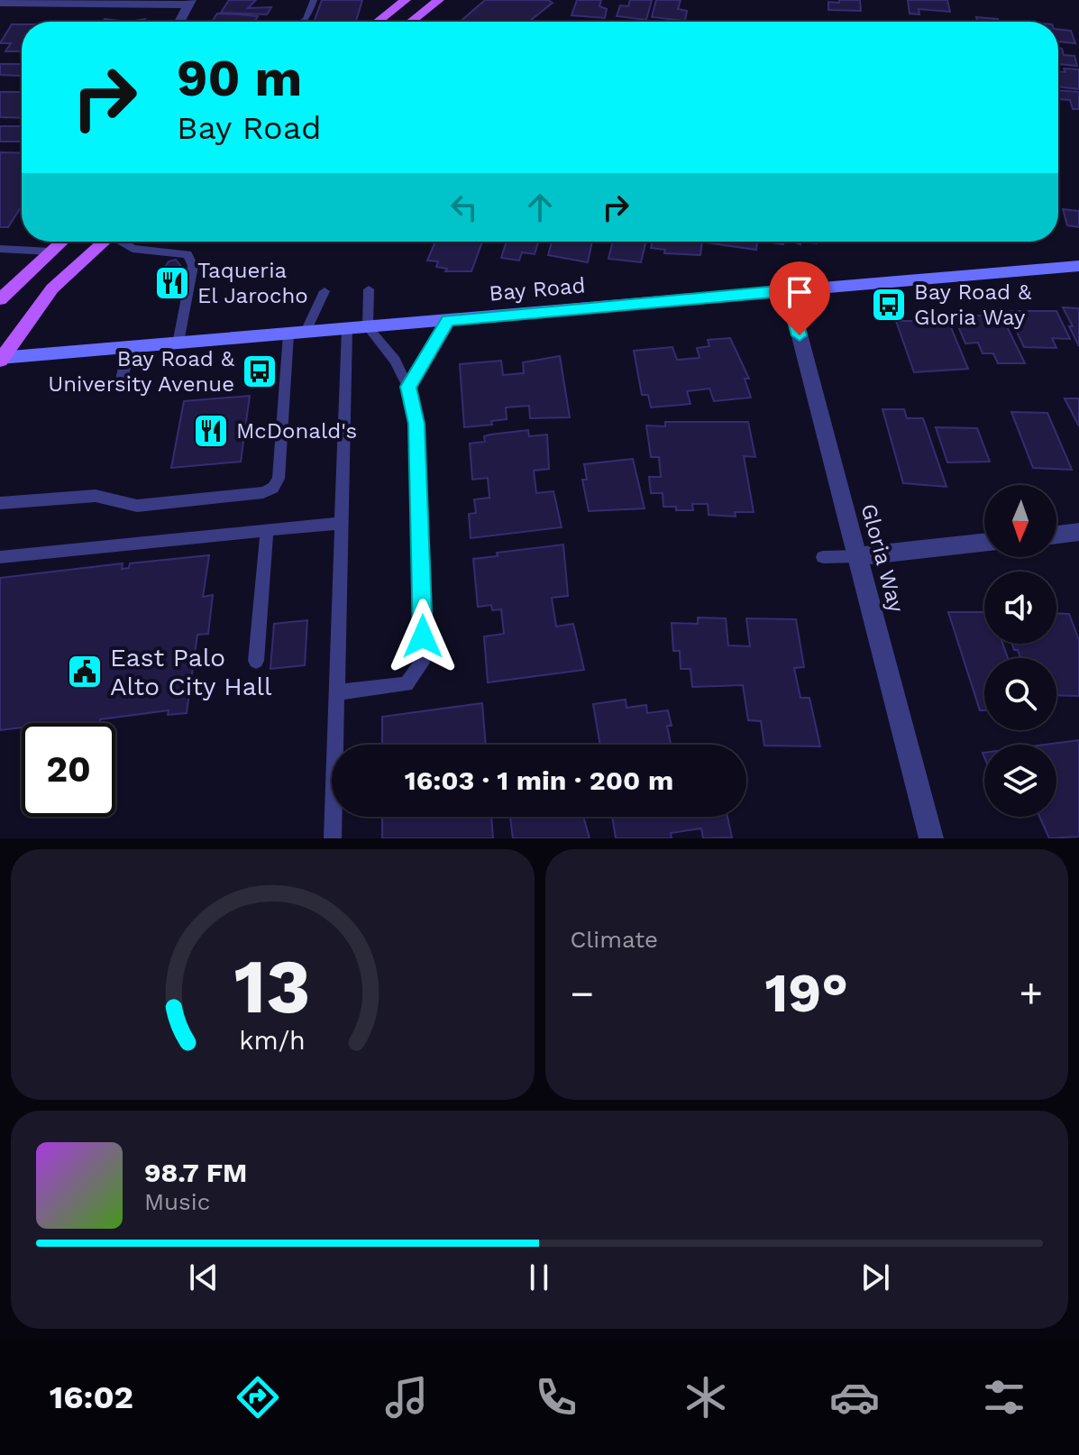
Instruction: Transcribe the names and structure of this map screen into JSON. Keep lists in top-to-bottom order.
{
  "streets": {
    "main road": ["Bay Road"],
    "street": ["Gloria Way"]
  },
  "crossings": [
    ["Bay Road", "Gloria Way"]
  ],
  "places": {
    "restaurant": ["Taqueria El Jarocho", "McDonald's"],
    "bus stop": ["Bay Road & Gloria Way", "Bay Road & University Avenue"],
    "public building": ["East Palo Alto City Hall"]
  },
  "north": "bottom",
  "page": {
    "turn": ["90 m", "Bay Road"],
    "limit": "20",
    "trip": "16:03 · 1 min · 200 m",
    "tile": "Climate",
    "heat": ["−", "19°", "+"],
    "song": ["98.7 FM", "Music"],
    "tabs": "16:02",
    "gauge": ["13", "km/h"]
  }
}
